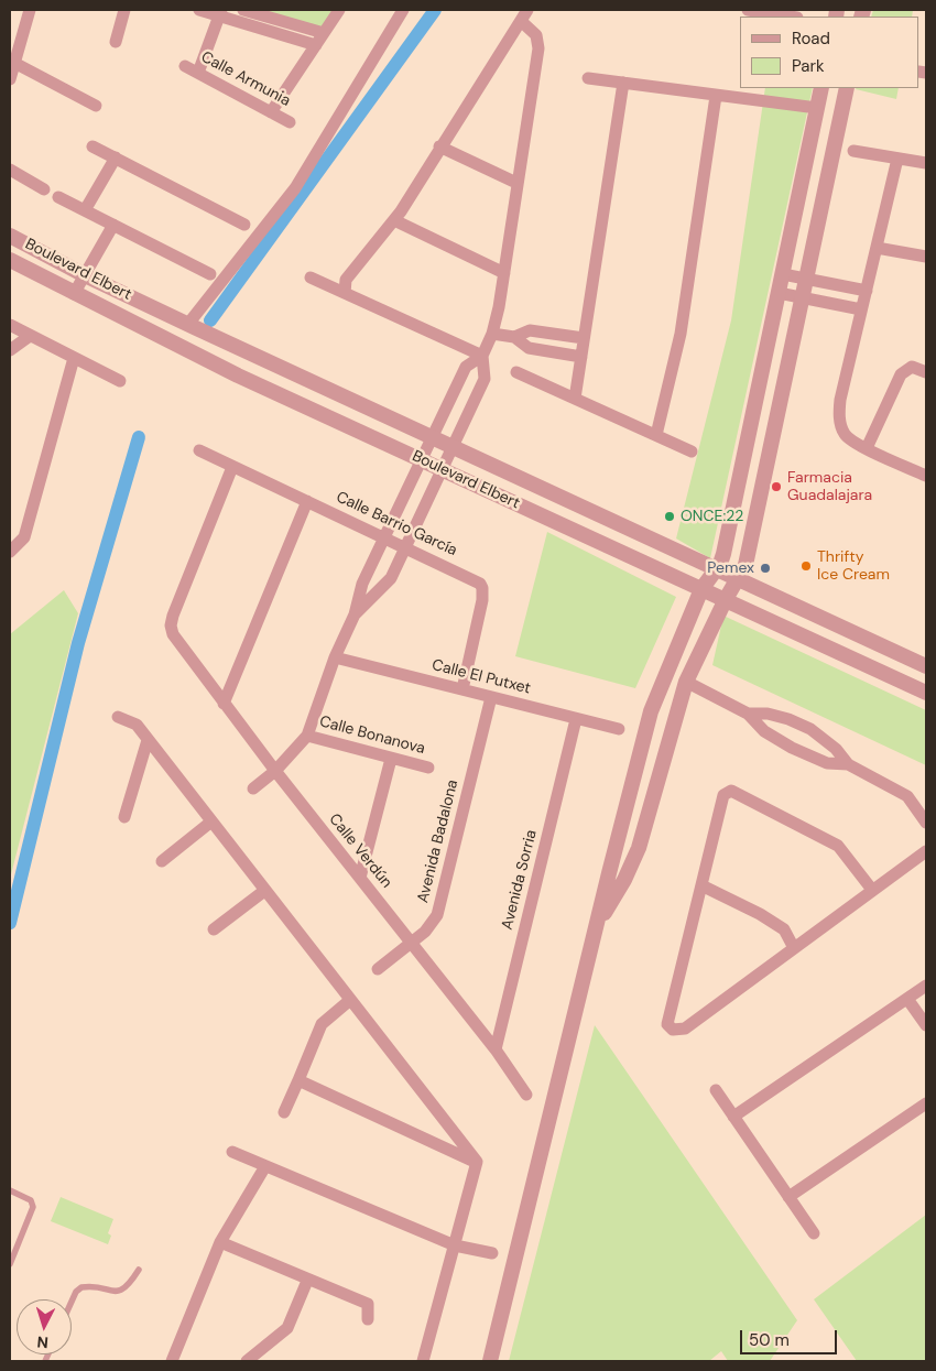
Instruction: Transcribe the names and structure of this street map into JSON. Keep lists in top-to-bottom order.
{
  "streets": {
    "street": [
      "Calle Armunia",
      "Boulevard Elbert",
      "Calle Barrio García",
      "Calle El Putxet",
      "Calle Bonanova",
      "Avenida Badalona",
      "Calle Verdún",
      "Avenida Sorria"
    ]
  },
  "crossings": [
    ["Calle Barrio García", "Calle El Putxet"],
    ["Calle Barrio García", "Calle Verdún"],
    ["Calle El Putxet", "Avenida Badalona"],
    ["Calle El Putxet", "Avenida Sorria"],
    ["Avenida Badalona", "Calle Verdún"],
    ["Calle Verdún", "Avenida Sorria"]
  ],
  "places": [
    "Farmacia Guadalajara",
    "ONCE:22",
    "Thrifty Ice Cream",
    "Pemex"
  ],
  "legend": ["Road", "Park"],
  "scale_bar": "50 m",
  "north": "bottom"
}
